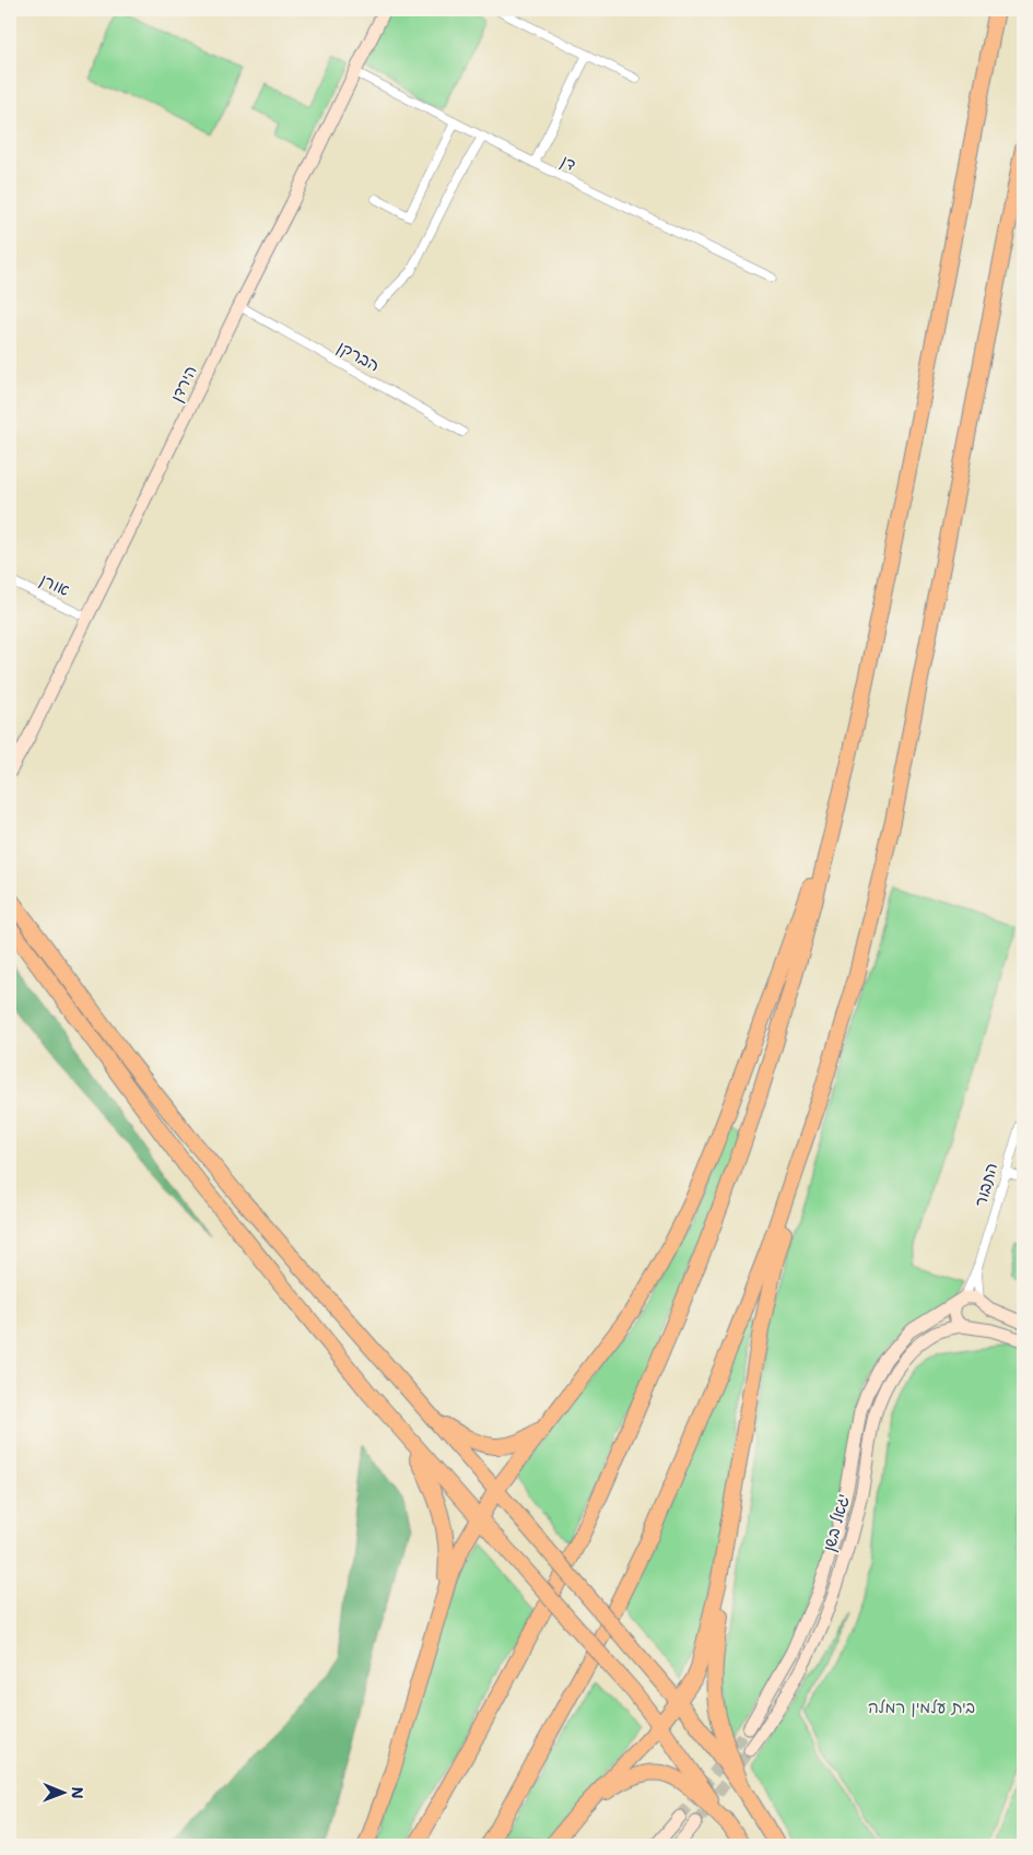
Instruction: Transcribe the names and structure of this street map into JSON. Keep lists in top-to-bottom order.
{
  "streets": {
    "main road": ["הירדן", "יגאל בשן"],
    "street": [
      "דן",
      "הברקן",
      "אורן",
      "התבור"
    ]
  },
  "crossings": [
    ["דן", "הירדן"],
    ["הברקן", "הירדן"],
    ["הירדן", "אורן"],
    ["התבור", "יגאל בשן"]
  ],
  "parks": ["בית עלמין רמלה"],
  "north": "right"
}
